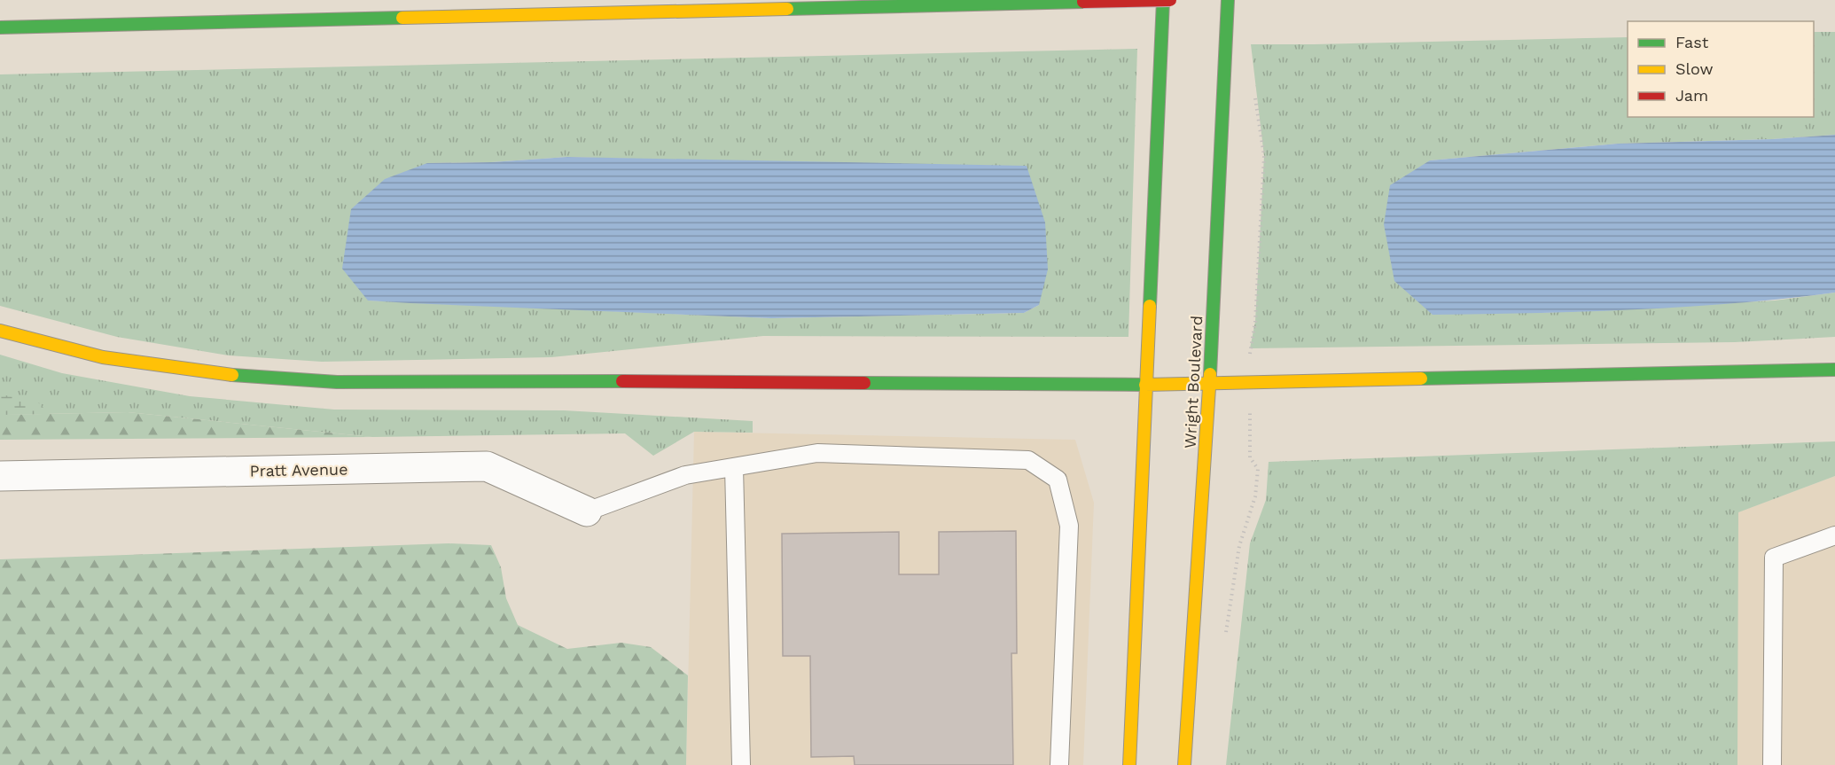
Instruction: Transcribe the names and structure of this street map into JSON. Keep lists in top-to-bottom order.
{
  "streets": {
    "main road": ["Wright Boulevard"],
    "street": ["Pratt Avenue"]
  },
  "legend": ["Fast", "Slow", "Jam"]
}
